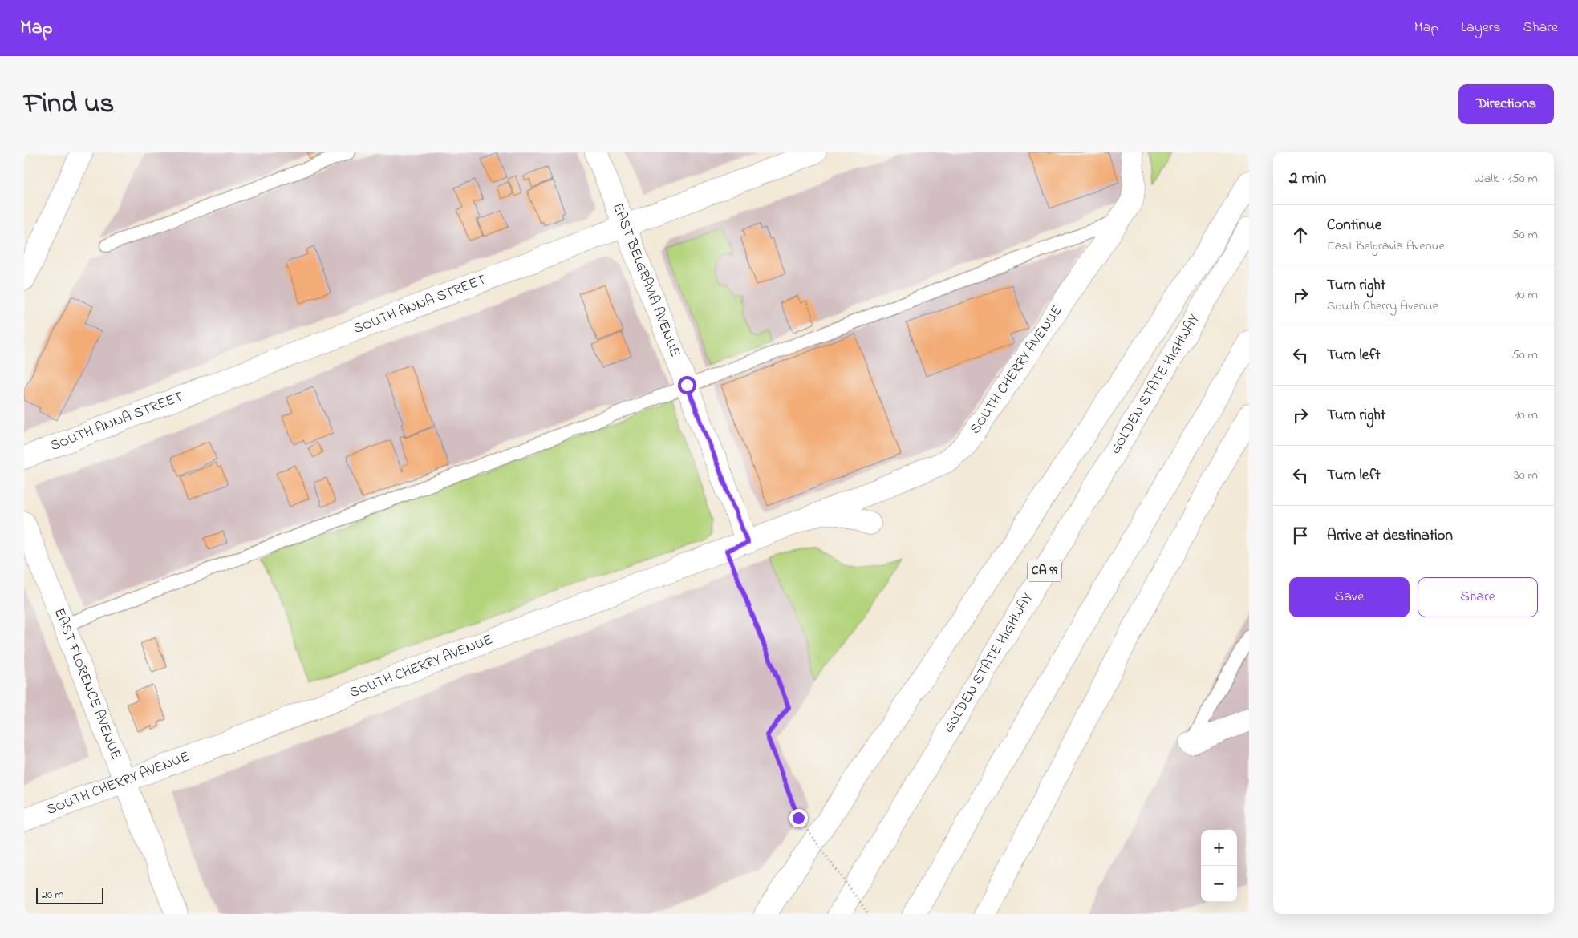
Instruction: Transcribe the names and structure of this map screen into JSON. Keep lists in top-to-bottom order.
{
  "streets": {
    "main road": [
      "EAST BELGRAVIA AVENUE",
      "SOUTH ANNA STREET",
      "SOUTH CHERRY AVENUE",
      "GOLDEN STATE HIGHWAY",
      "CA 99",
      "EAST FLORENCE AVENUE"
    ]
  },
  "crossings": [
    ["EAST BELGRAVIA AVENUE", "SOUTH ANNA STREET"],
    ["EAST BELGRAVIA AVENUE", "SOUTH CHERRY AVENUE"],
    ["SOUTH CHERRY AVENUE", "EAST FLORENCE AVENUE"]
  ],
  "scale_bar": "20 m",
  "page": {
    "header": "Map",
    "nav": ["Map", "Layers", "Share"],
    "title": "Find us",
    "buttons": [
      "Directions",
      ["Save", "Share"]
    ],
    "heading": ["2 min", "Walk · 150 m"],
    "list": [
      ["Continue", "East Belgravia Avenue", "50 m"],
      ["Turn right", "South Cherry Avenue", "10 m"],
      ["Turn left", "50 m"],
      ["Turn right", "10 m"],
      ["Turn left", "30 m"],
      "Arrive at destination"
    ],
    "map_buttons": ["+", "−"],
    "scale": "20 m"
  }
}
